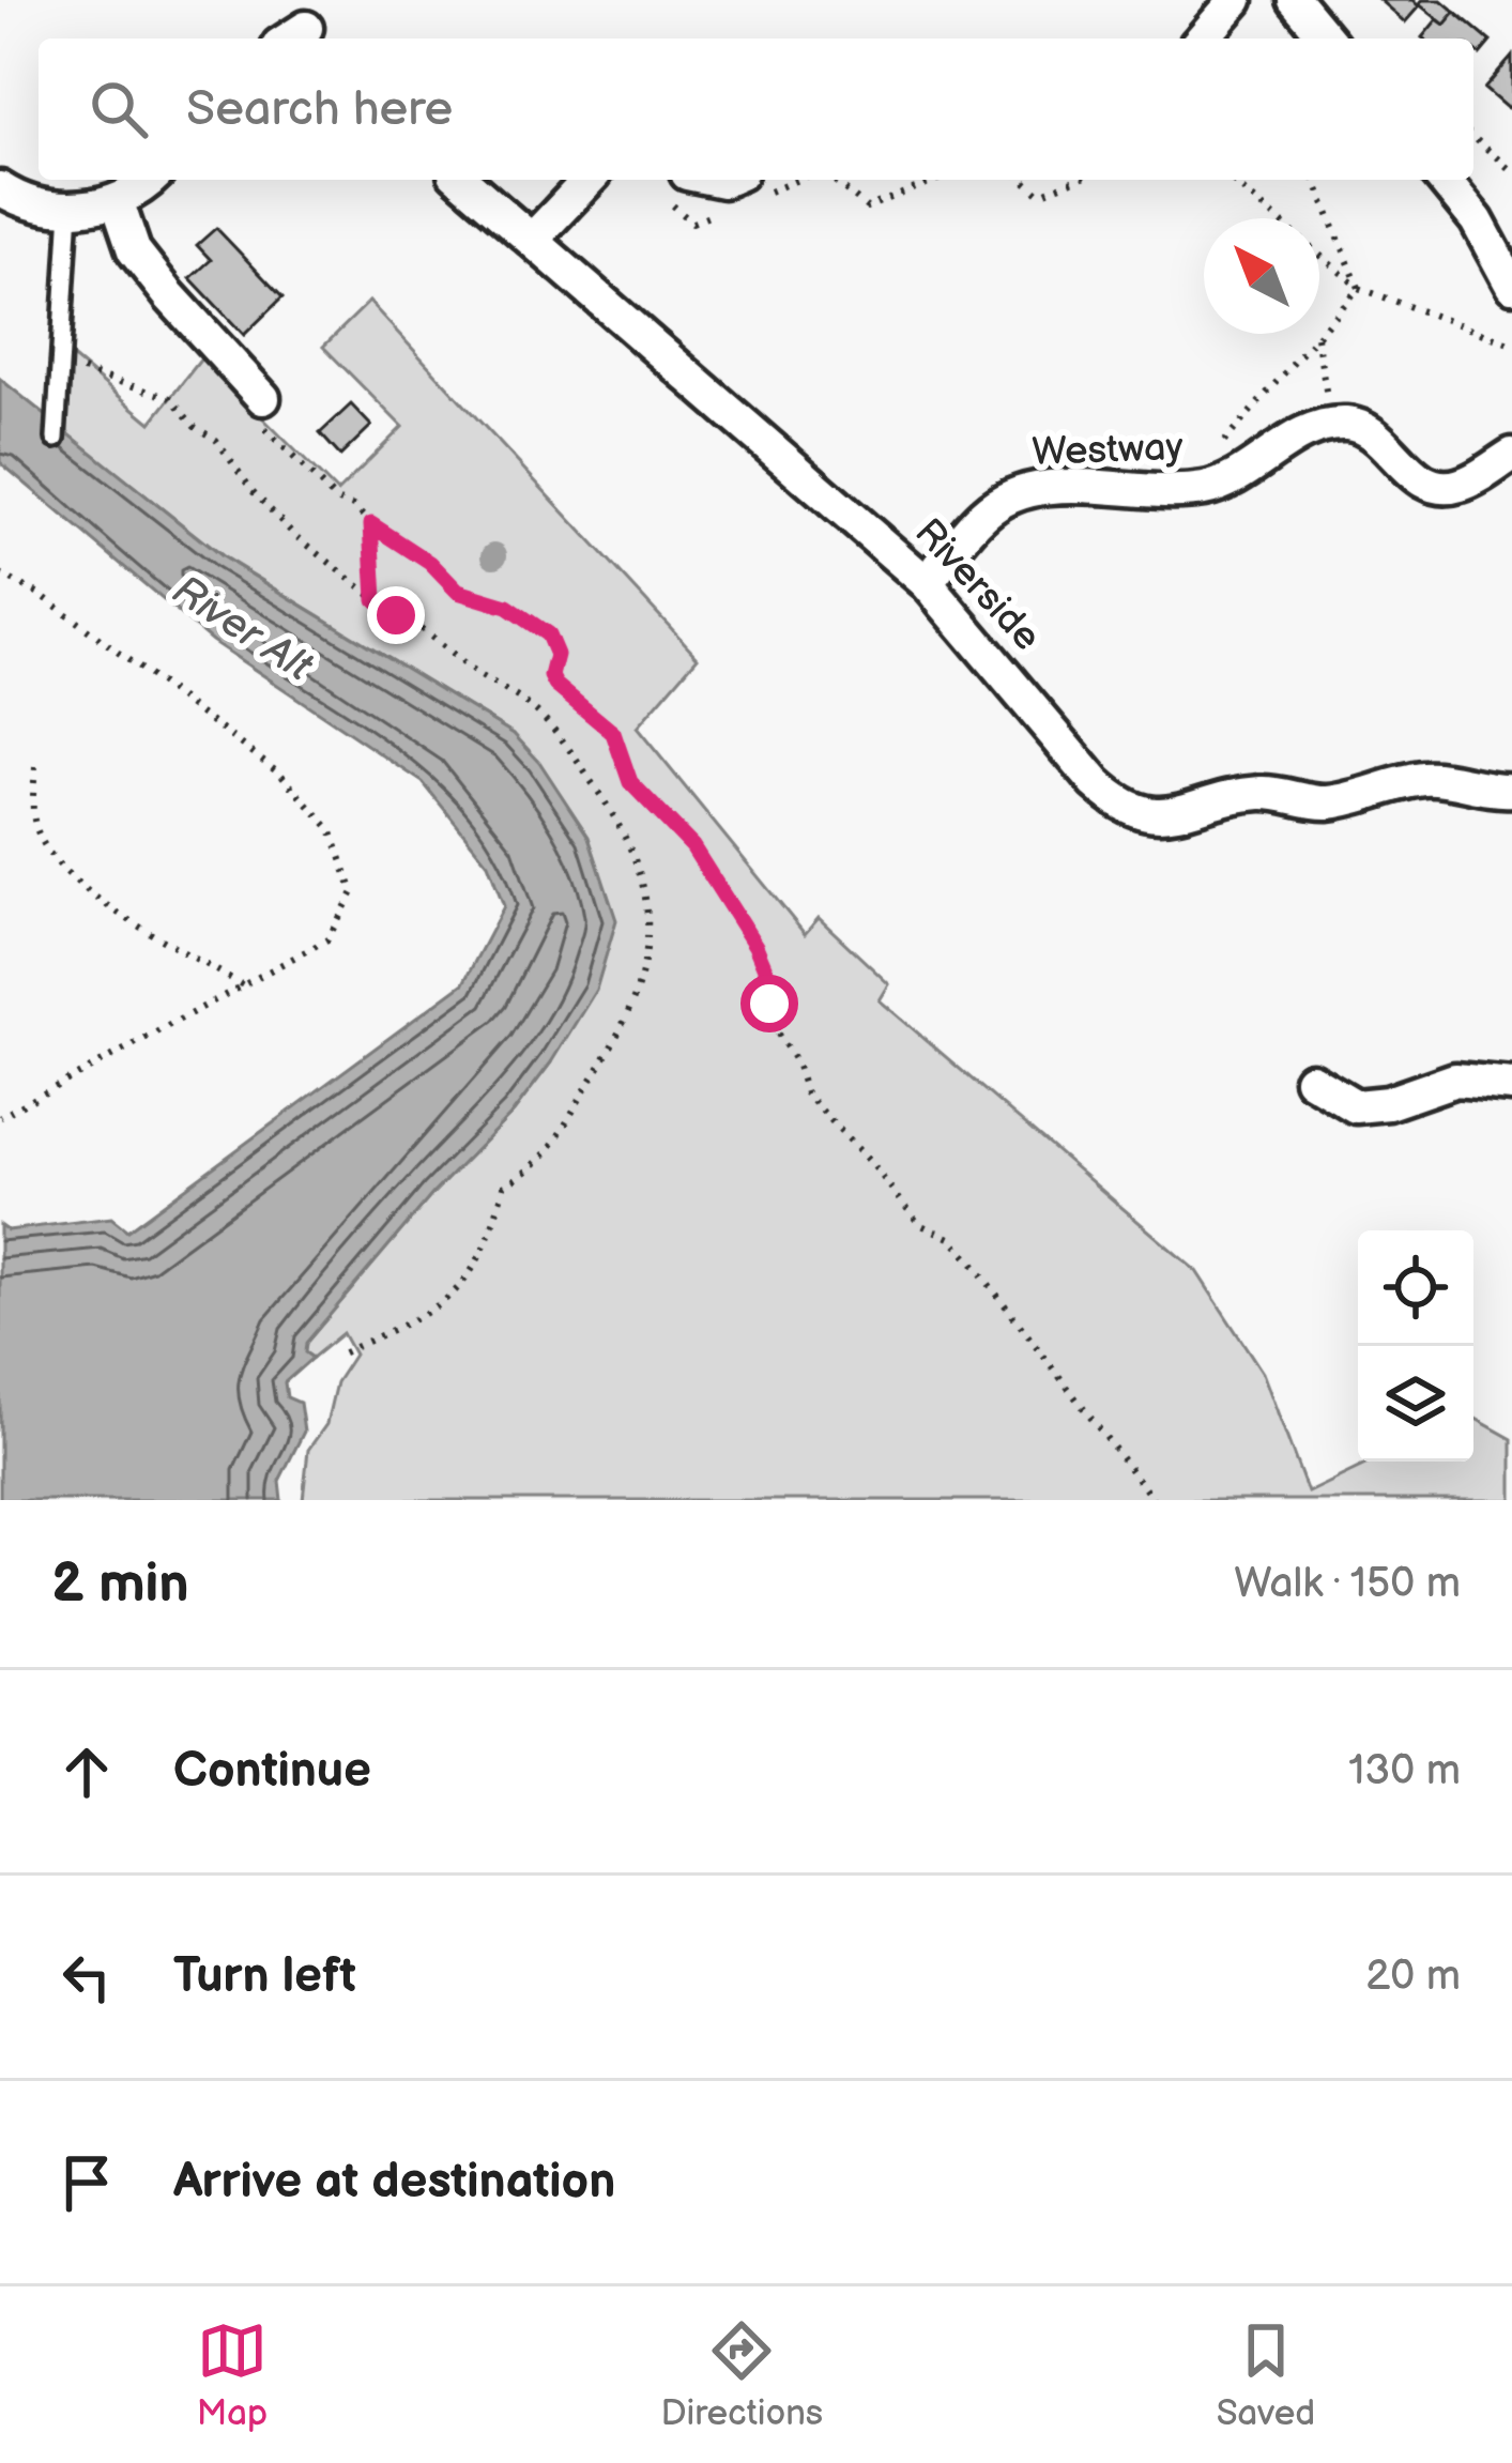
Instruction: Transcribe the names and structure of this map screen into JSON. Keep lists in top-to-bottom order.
{
  "streets": {
    "street": ["Westway", "Riverside"]
  },
  "crossings": [
    ["Westway", "Riverside"]
  ],
  "water": ["River Alt"],
  "north": "top left",
  "page": {
    "search": "Search here",
    "heading": ["2 min", "Walk · 150 m"],
    "list": [
      ["Continue", "130 m"],
      ["Turn left", "20 m"],
      "Arrive at destination"
    ],
    "nav": ["Map", "Directions", "Saved"]
  }
}
